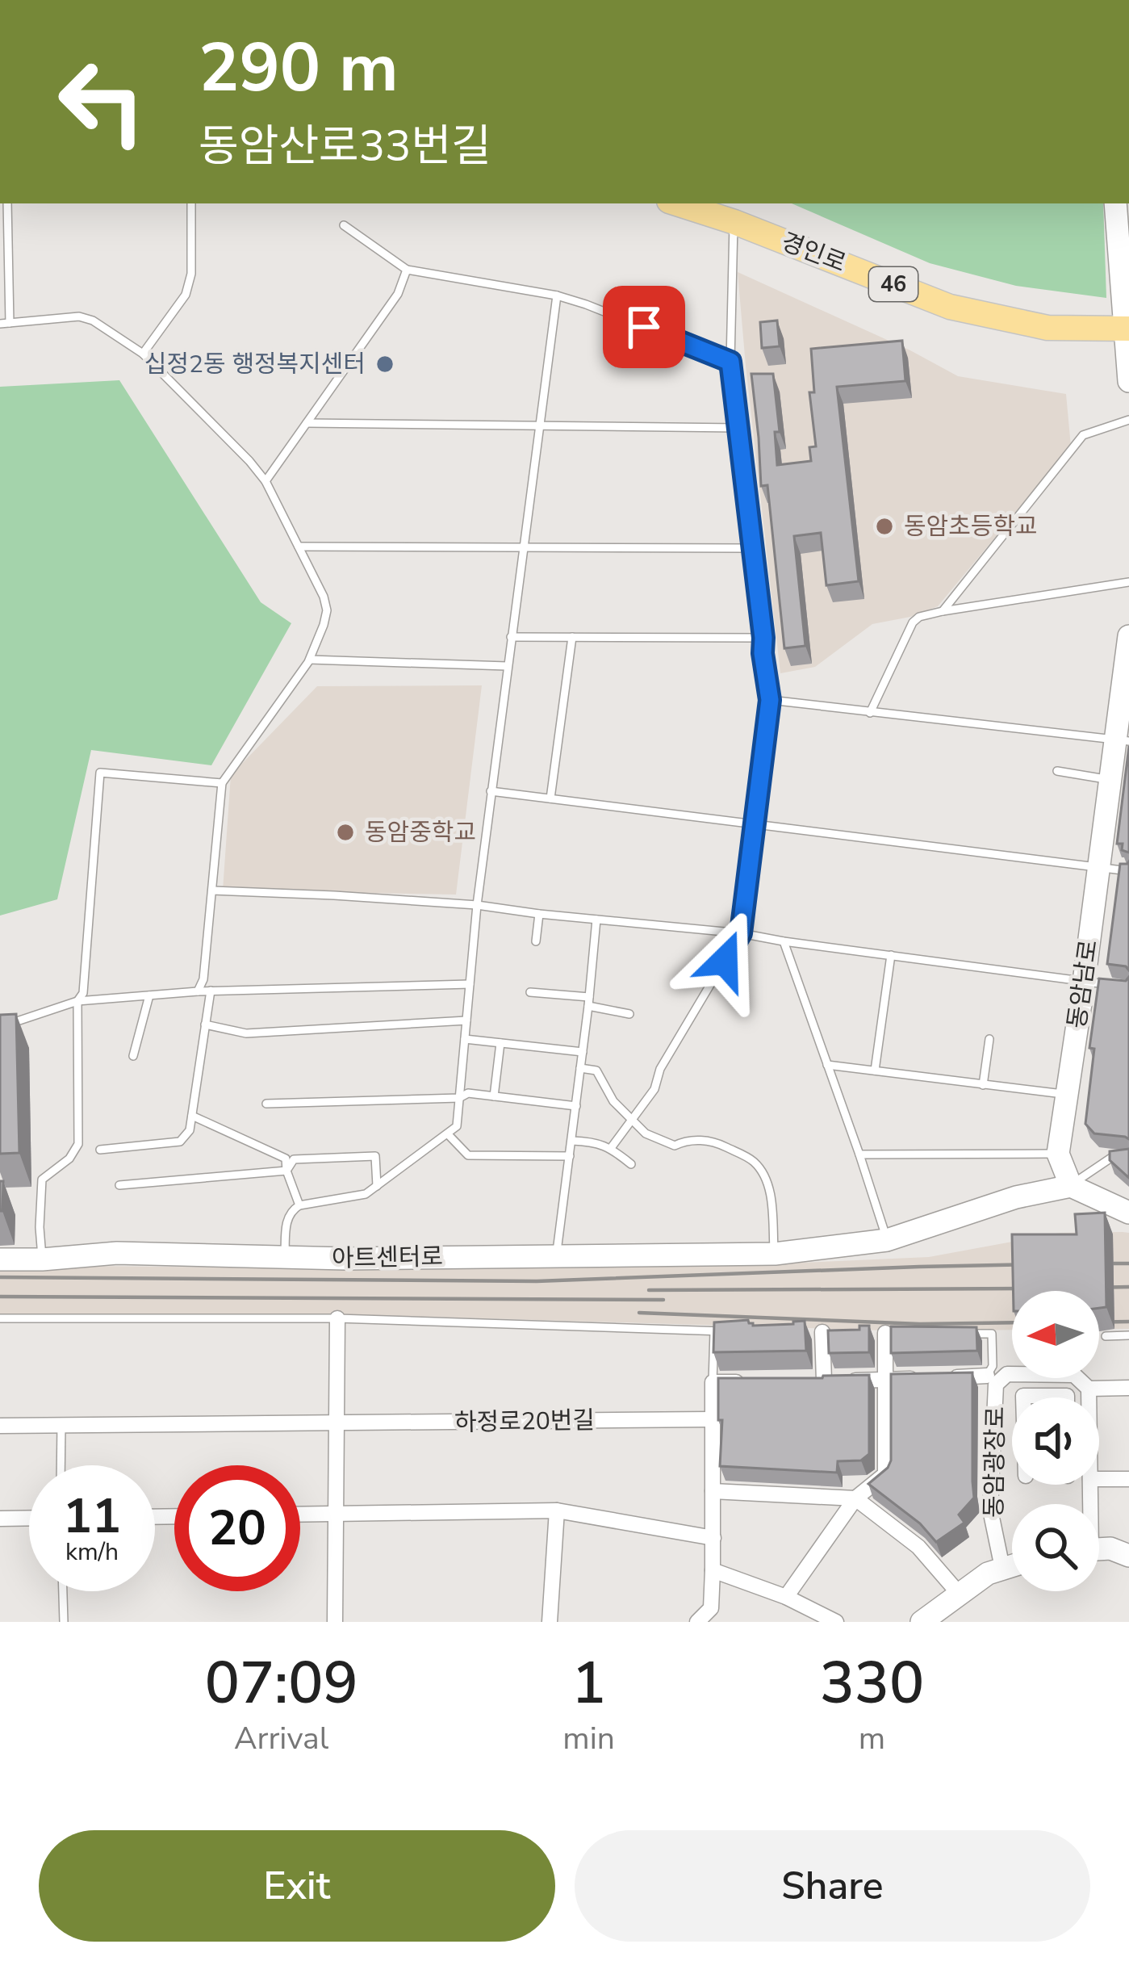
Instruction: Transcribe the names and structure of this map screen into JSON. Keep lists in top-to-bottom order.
{
  "streets": {
    "main road": ["경인로", "46"],
    "street": [
      "동암남로",
      "아트센터로",
      "하정로20번길",
      "동암광장로"
    ]
  },
  "places": ["십정2동 행정복지센터", "동암초등학교", "동암중학교"],
  "north": "left",
  "page": {
    "turn": ["290 m", "동암산로33번길"],
    "speed": "11 km/h",
    "limit": "20",
    "eta": [
      "07:09",
      "Arrival",
      "1",
      "min",
      "330",
      "m"
    ],
    "buttons": ["Exit", "Share"]
  }
}
